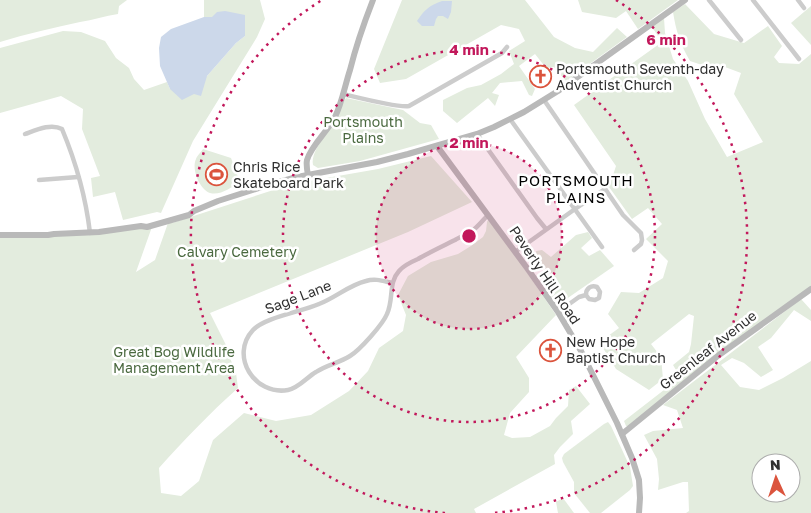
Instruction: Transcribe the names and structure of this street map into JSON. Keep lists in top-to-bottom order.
{
  "streets": {
    "street": ["Peverly Hill Road", "Sage Lane", "Greenleaf Avenue"]
  },
  "crossings": [
    ["Peverly Hill Road", "Greenleaf Avenue"]
  ],
  "districts": ["PORTSMOUTH PLAINS"],
  "parks": ["Portsmouth Plains", "Calvary Cemetery", "Great Bog Wildlife Management Area"],
  "places": {
    "church": ["Portsmouth Seventh-day Adventist Church", "New Hope Baptist Church"],
    "sports": ["Chris Rice Skateboard Park"]
  },
  "north": "top",
  "rings": ["6 min", "4 min", "2 min"]
}
